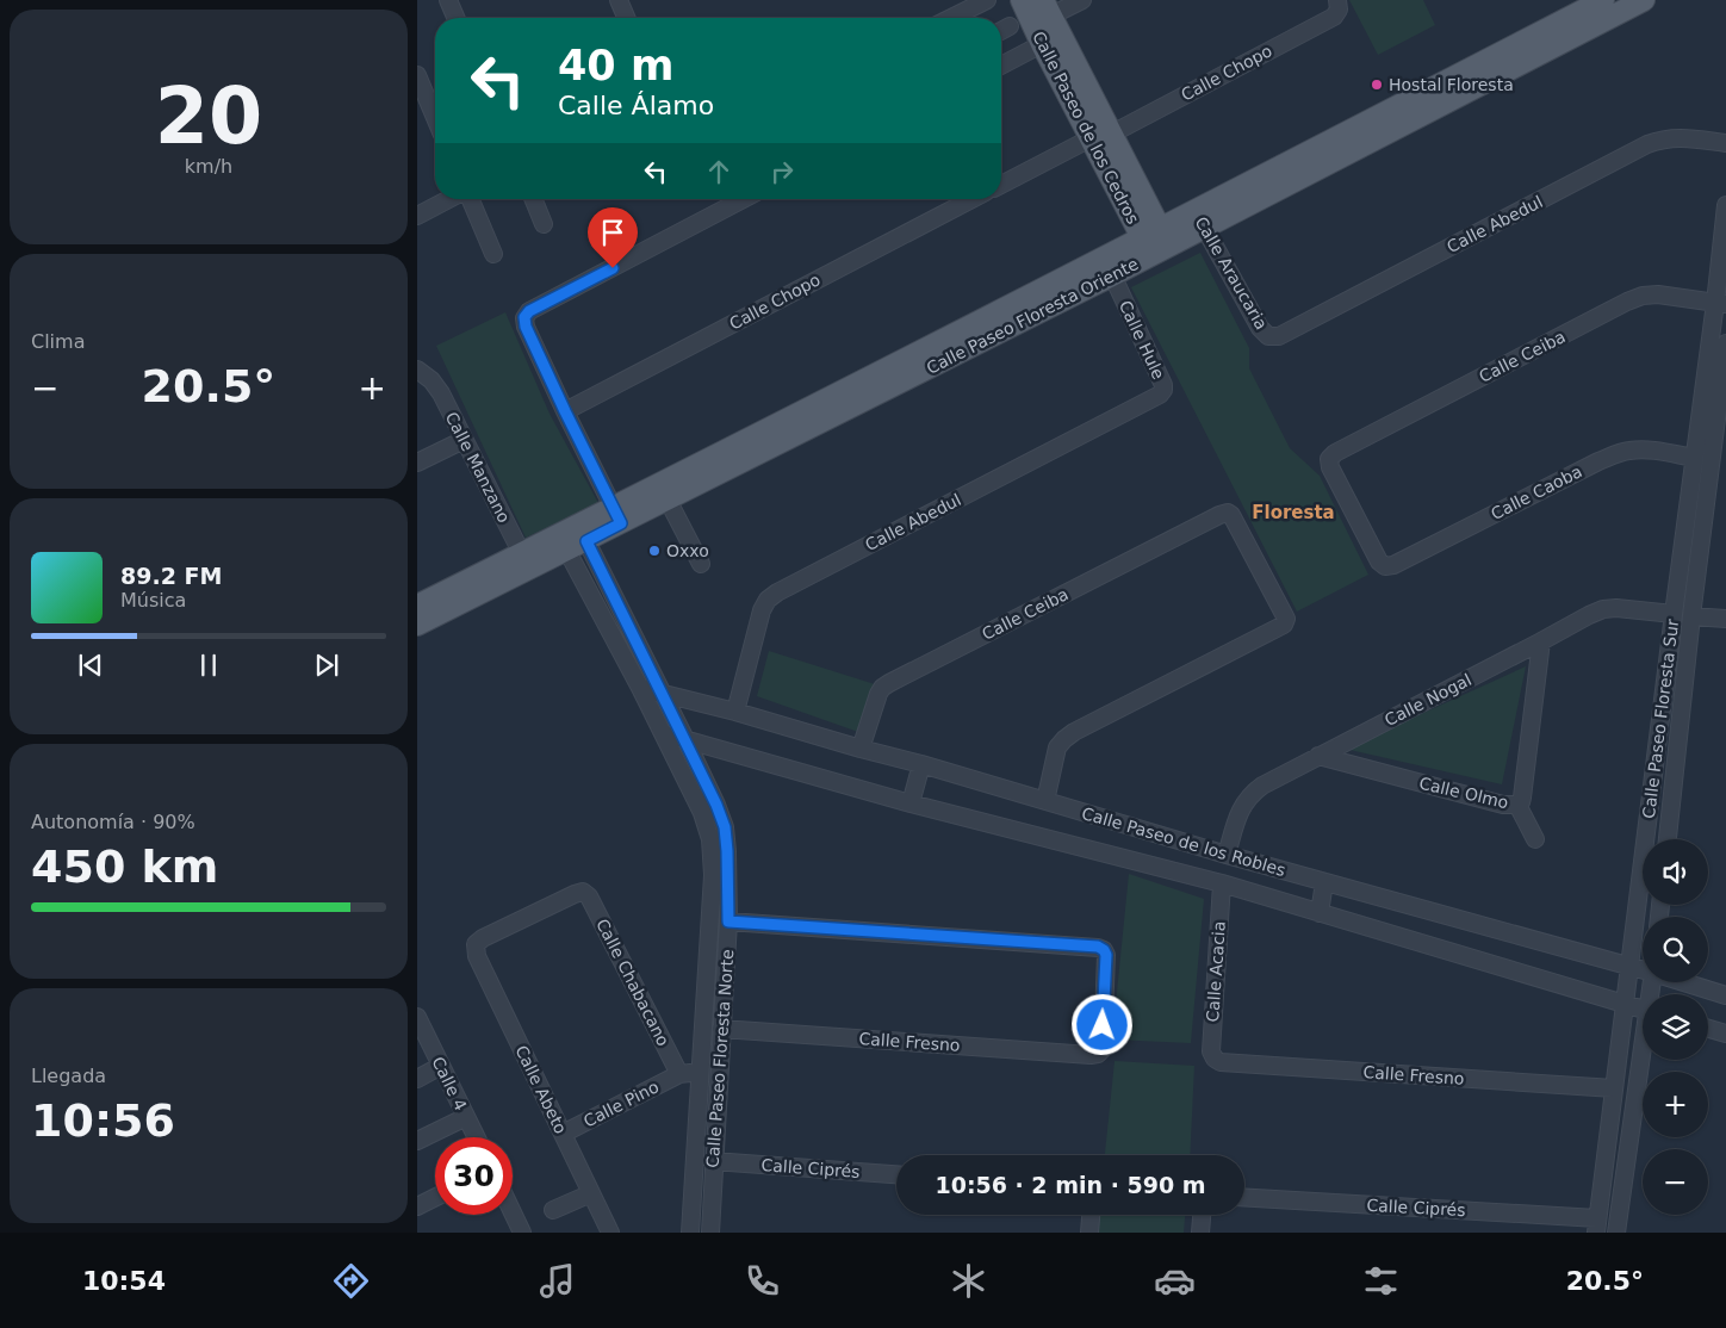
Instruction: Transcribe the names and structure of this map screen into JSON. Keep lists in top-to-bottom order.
{
  "streets": {
    "main road": ["Calle Paseo de los Cedros", "Calle Paseo Floresta Oriente"],
    "street": [
      "Calle Chopo",
      "Calle Abedul",
      "Calle Araucaria",
      "Calle Hule",
      "Calle Ceiba",
      "Calle Manzano",
      "Calle Caoba",
      "Calle Nogal",
      "Calle Paseo Floresta Sur",
      "Calle Olmo",
      "Calle Paseo de los Robles",
      "Calle Acacia",
      "Calle Chabacano",
      "Calle Fresno",
      "Calle Paseo Floresta Norte",
      "Calle 4",
      "Calle Abeto",
      "Calle Pino",
      "Calle Ciprés"
    ]
  },
  "crossings": [
    ["Calle Chopo", "Calle Paseo de los Cedros"],
    ["Calle Paseo de los Cedros", "Calle Paseo Floresta Oriente"],
    ["Calle Abedul", "Calle Araucaria"],
    ["Calle Abedul", "Calle Hule"],
    ["Calle Abedul", "Calle Paseo de los Robles"],
    ["Calle Araucaria", "Calle Paseo Floresta Oriente"],
    ["Calle Paseo Floresta Oriente", "Calle Hule"],
    ["Calle Paseo Floresta Oriente", "Calle Manzano"],
    ["Calle Paseo Floresta Oriente", "Calle Paseo Floresta Norte"],
    ["Calle Ceiba", "Calle Caoba"],
    ["Calle Ceiba", "Calle Paseo Floresta Sur"],
    ["Calle Ceiba", "Calle Paseo de los Robles"],
    ["Calle Caoba", "Calle Paseo Floresta Sur"],
    ["Calle Nogal", "Calle Paseo Floresta Sur"],
    ["Calle Nogal", "Calle Olmo"],
    ["Calle Nogal", "Calle Paseo de los Robles"],
    ["Calle Paseo Floresta Sur", "Calle Paseo de los Robles"],
    ["Calle Paseo Floresta Sur", "Calle Fresno"],
    ["Calle Paseo Floresta Sur", "Calle Ciprés"],
    ["Calle Paseo de los Robles", "Calle Acacia"],
    ["Calle Paseo de los Robles", "Calle Paseo Floresta Norte"],
    ["Calle Acacia", "Calle Fresno"],
    ["Calle Chabacano", "Calle Abeto"],
    ["Calle Chabacano", "Calle Pino"],
    ["Calle Fresno", "Calle Paseo Floresta Norte"],
    ["Calle Paseo Floresta Norte", "Calle Ciprés"],
    ["Calle Abeto", "Calle Pino"]
  ],
  "districts": ["Floresta"],
  "places": ["Hostal Floresta", "Oxxo"],
  "page": {
    "tile": [
      ["20", "km/h"],
      "Clima",
      ["Autonomía · 90%", "450 km"],
      ["Llegada", "10:56"]
    ],
    "turn": ["40 m", "Calle Álamo"],
    "heat": ["−", "20.5°", "+"],
    "song": ["89.2 FM", "Música"],
    "map_buttons": ["+", "−"],
    "limit": "30",
    "trip": "10:56 · 2 min · 590 m",
    "tabs": ["10:54", "20.5°"]
  }
}
